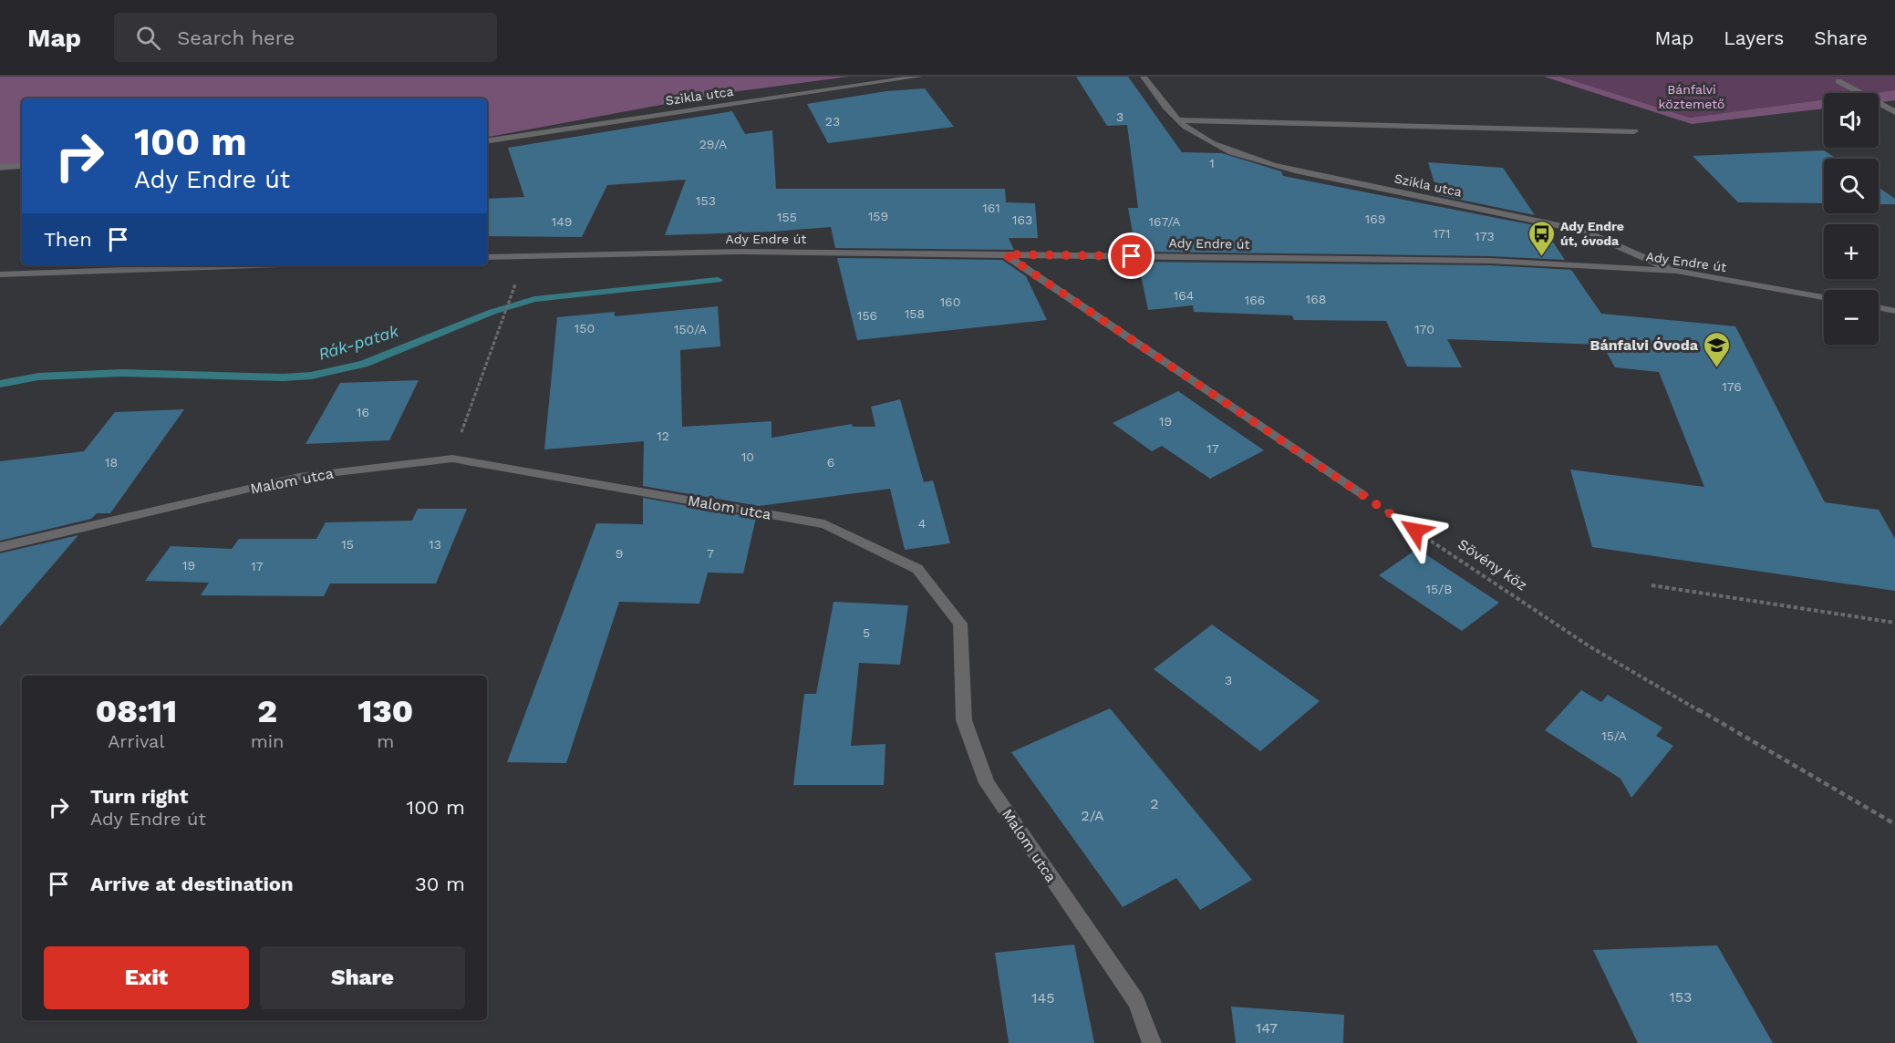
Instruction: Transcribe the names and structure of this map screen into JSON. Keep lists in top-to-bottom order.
{
  "streets": {
    "street": ["Szikla utca", "Ady Endre út", "Malom utca"],
    "path": ["Sövény köz"]
  },
  "crossings": [
    ["Szikla utca", "Ady Endre út"]
  ],
  "water": ["Rák-patak"],
  "parks": ["Bánfalvi köztemető"],
  "places": {
    "bus stop": ["Ady Endre út, óvoda"],
    "school or university": ["Bánfalvi Óvoda"]
  },
  "house_numbers": [
    "3",
    "23",
    "29/A",
    "1",
    "153",
    "161",
    "159",
    "155",
    "169",
    "163",
    "149",
    "167/A",
    "171",
    "173",
    "164",
    "168",
    "166",
    "160",
    "158",
    "156",
    "150",
    "150/A",
    "170",
    "176",
    "16",
    "19",
    "12",
    "17",
    "10",
    "18",
    "6",
    "4",
    "15",
    "13",
    "9",
    "7",
    "19",
    "17",
    "15/B",
    "5",
    "3",
    "15/A",
    "2",
    "2/A",
    "153",
    "145",
    "147"
  ],
  "page": {
    "header": "Map",
    "search": "Search here",
    "nav": ["Map", "Layers", "Share"],
    "map_buttons": ["+", "−"],
    "turn": ["100 m", "Ady Endre út"],
    "then": "Then",
    "eta": [
      "08:11",
      "Arrival",
      "2",
      "min",
      "130",
      "m"
    ],
    "list": [
      {
        "name": "Turn right",
        "note": "Ady Endre út",
        "value": "100 m"
      },
      {
        "name": "Arrive at destination",
        "value": "30 m"
      }
    ],
    "buttons": ["Exit", "Share"]
  }
}
